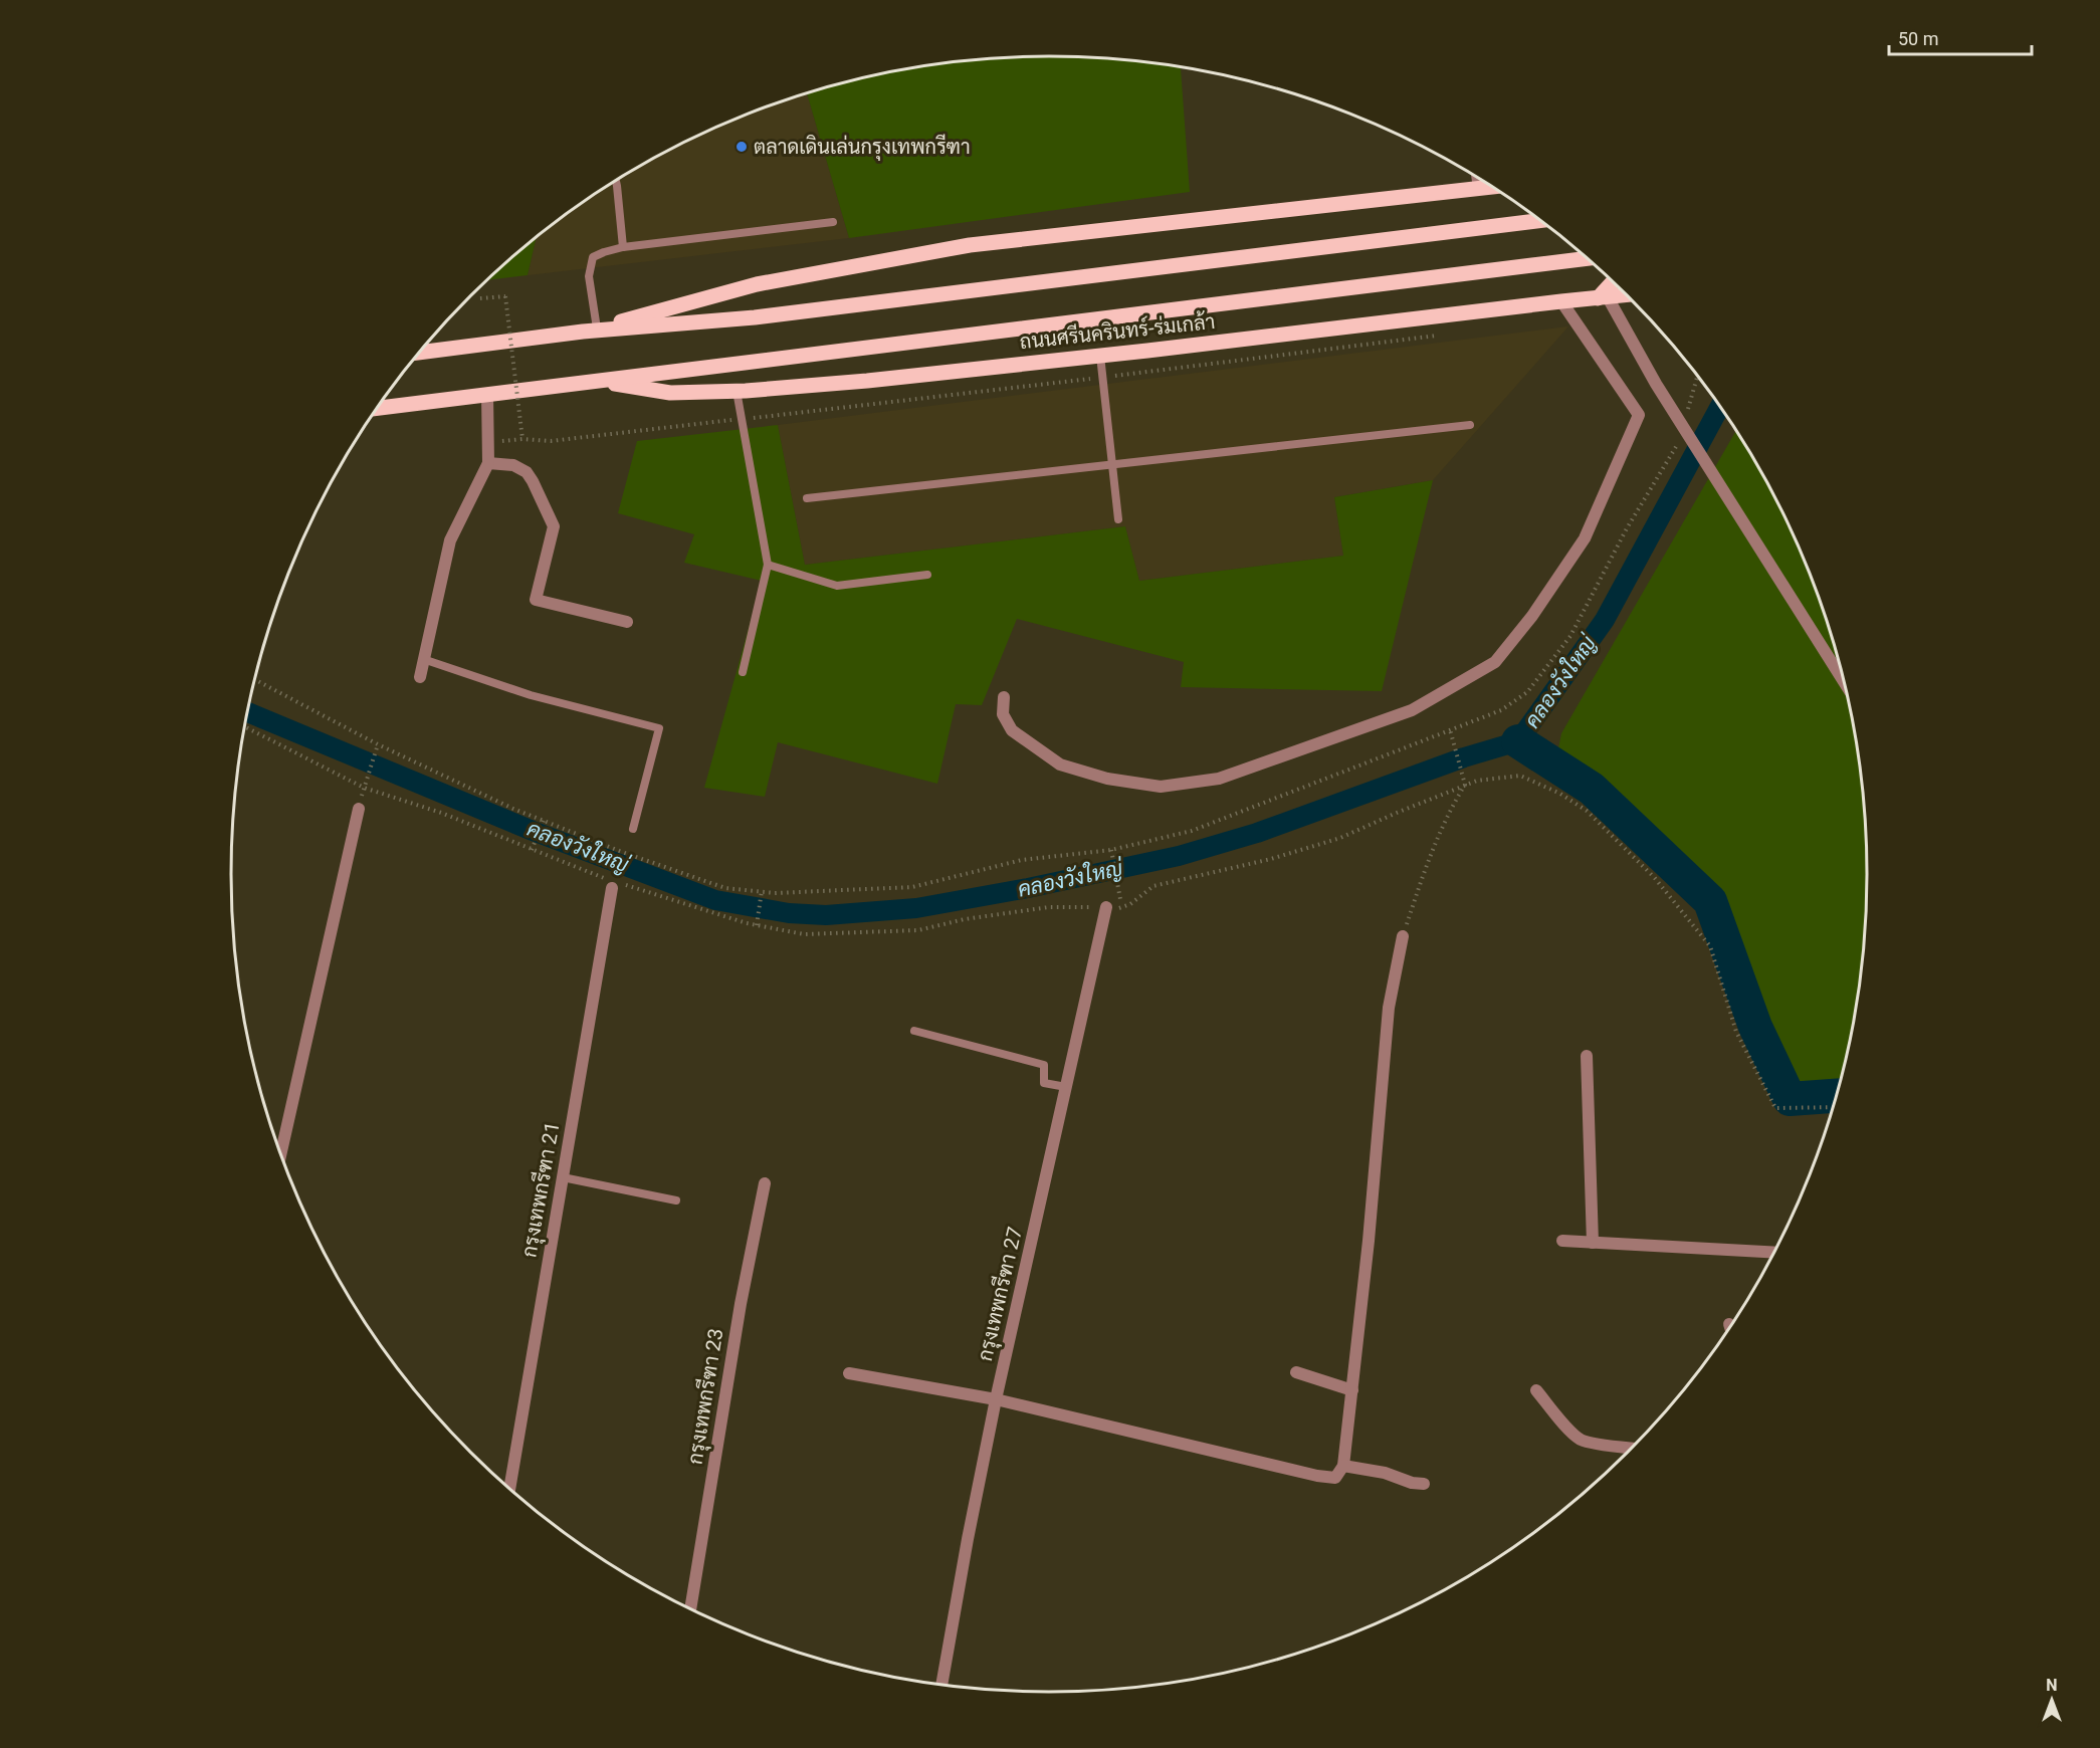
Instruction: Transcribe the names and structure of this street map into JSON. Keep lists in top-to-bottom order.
{
  "streets": {
    "main road": ["ถนนศรีนครินทร์-ร่มเกล้า"],
    "street": ["กรุงเทพกรีฑา 21", "กรุงเทพกรีฑา 27", "กรุงเทพกรีฑา 23"]
  },
  "water": ["คลองวังใหญ่"],
  "places": ["ตลาดเดินเล่นกรุงเทพกรีฑา"],
  "scale_bar": "50 m",
  "north": "top"
}
